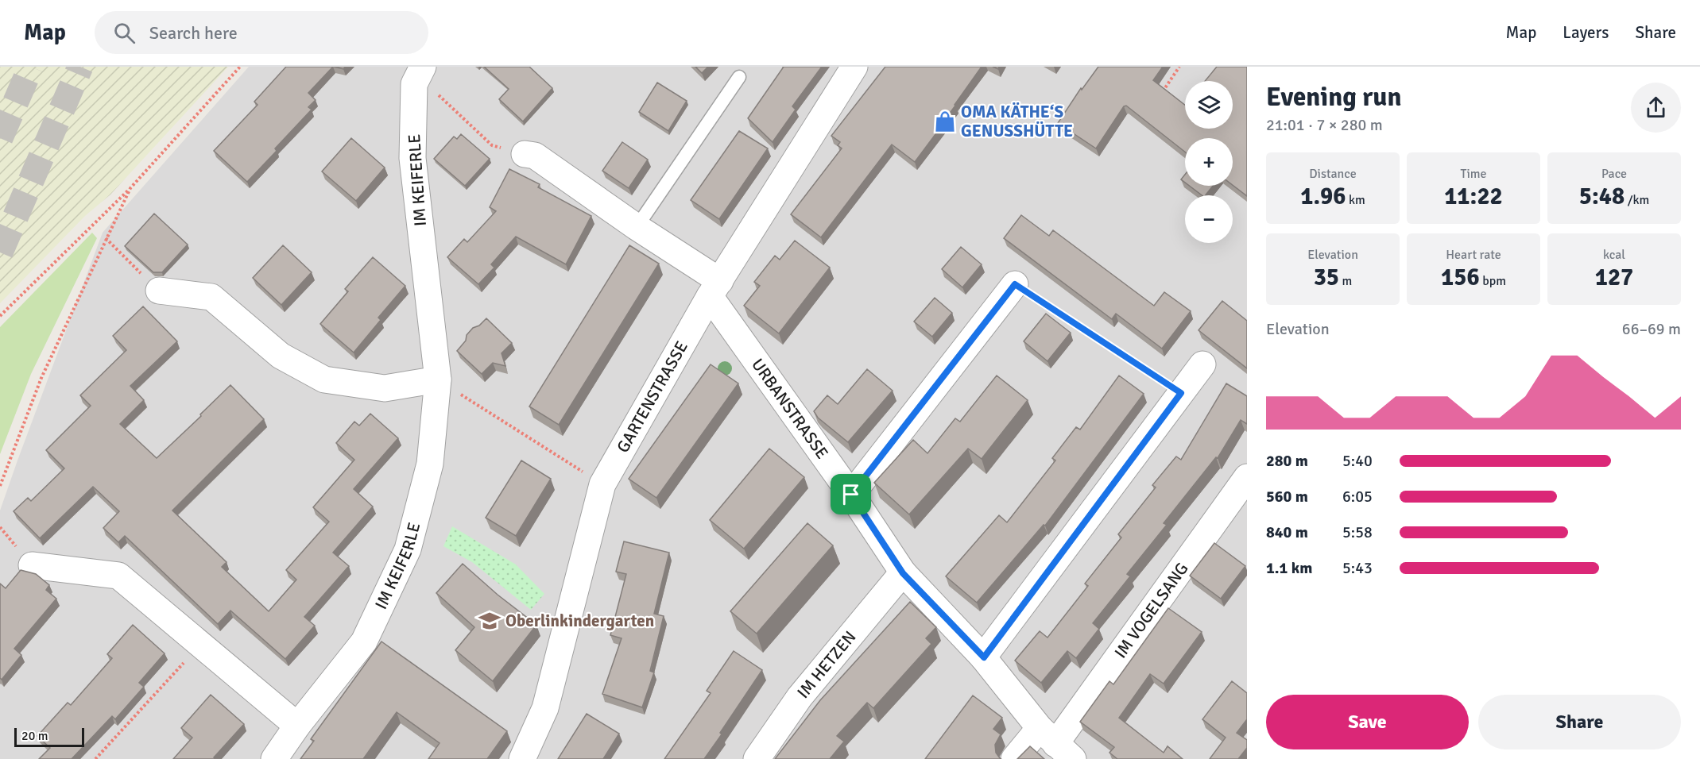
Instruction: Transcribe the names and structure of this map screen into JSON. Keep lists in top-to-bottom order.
{
  "streets": {
    "street": [
      "IM KEIFERLE",
      "GARTENSTRASSE",
      "URBANSTRASSE",
      "IM VOGELSANG",
      "IM HETZEN"
    ]
  },
  "crossings": [
    ["GARTENSTRASSE", "URBANSTRASSE"],
    ["URBANSTRASSE", "IM VOGELSANG"],
    ["URBANSTRASSE", "IM HETZEN"]
  ],
  "places": {
    "shop": ["OMA KÄTHE‘S GENUSSHÜTTE"],
    "school or university": ["Oberlinkindergarten"]
  },
  "scale_bar": "20 m",
  "page": {
    "header": "Map",
    "search": "Search here",
    "nav": ["Map", "Layers", "Share"],
    "heading": ["Evening run", "21:01 · 7 × 280 m"],
    "map_buttons": ["+", "−"],
    "stats": [
      ["Distance", "1.96 km"],
      ["Time", "11:22"],
      ["Pace", "5:48 /km"],
      ["Elevation", "35 m"],
      ["Heart rate", "156 bpm"],
      ["kcal", "127"]
    ],
    "chart": ["Elevation", "66–69 m"],
    "list": [
      {
        "name": "280 m",
        "note": "5:40"
      },
      {
        "name": "560 m",
        "note": "6:05"
      },
      {
        "name": "840 m",
        "note": "5:58"
      },
      {
        "name": "1.1 km",
        "note": "5:43"
      }
    ],
    "buttons": ["Save", "Share"],
    "scale": "20 m"
  }
}
